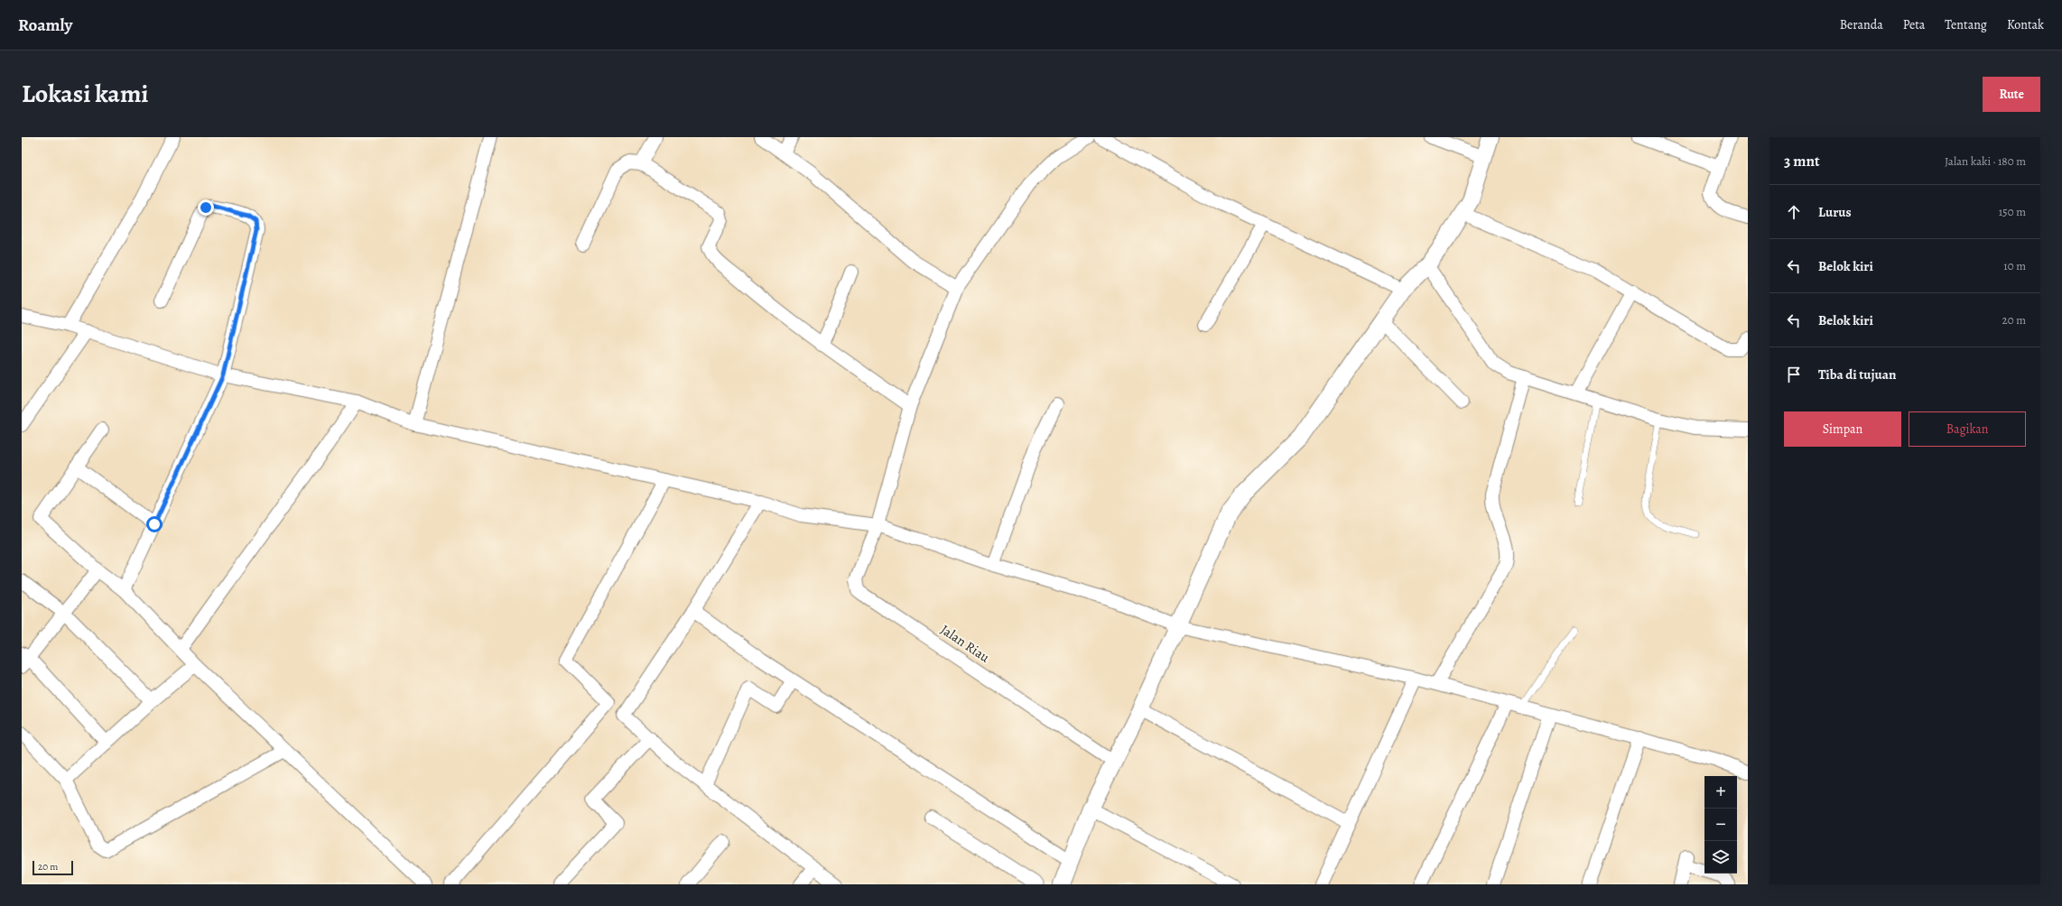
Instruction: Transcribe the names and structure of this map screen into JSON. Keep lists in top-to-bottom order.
{
  "streets": {
    "street": ["Jalan Riau"]
  },
  "scale_bar": "20 m",
  "page": {
    "header": "Roamly",
    "nav": [
      "Beranda",
      "Peta",
      "Tentang",
      "Kontak"
    ],
    "title": "Lokasi kami",
    "buttons": [
      "Rute",
      ["Simpan", "Bagikan"]
    ],
    "heading": ["3 mnt", "Jalan kaki · 180 m"],
    "list": [
      ["Lurus", "150 m"],
      ["Belok kiri", "10 m"],
      ["Belok kiri", "20 m"],
      "Tiba di tujuan"
    ],
    "map_buttons": ["+", "−"],
    "scale": "20 m"
  }
}
